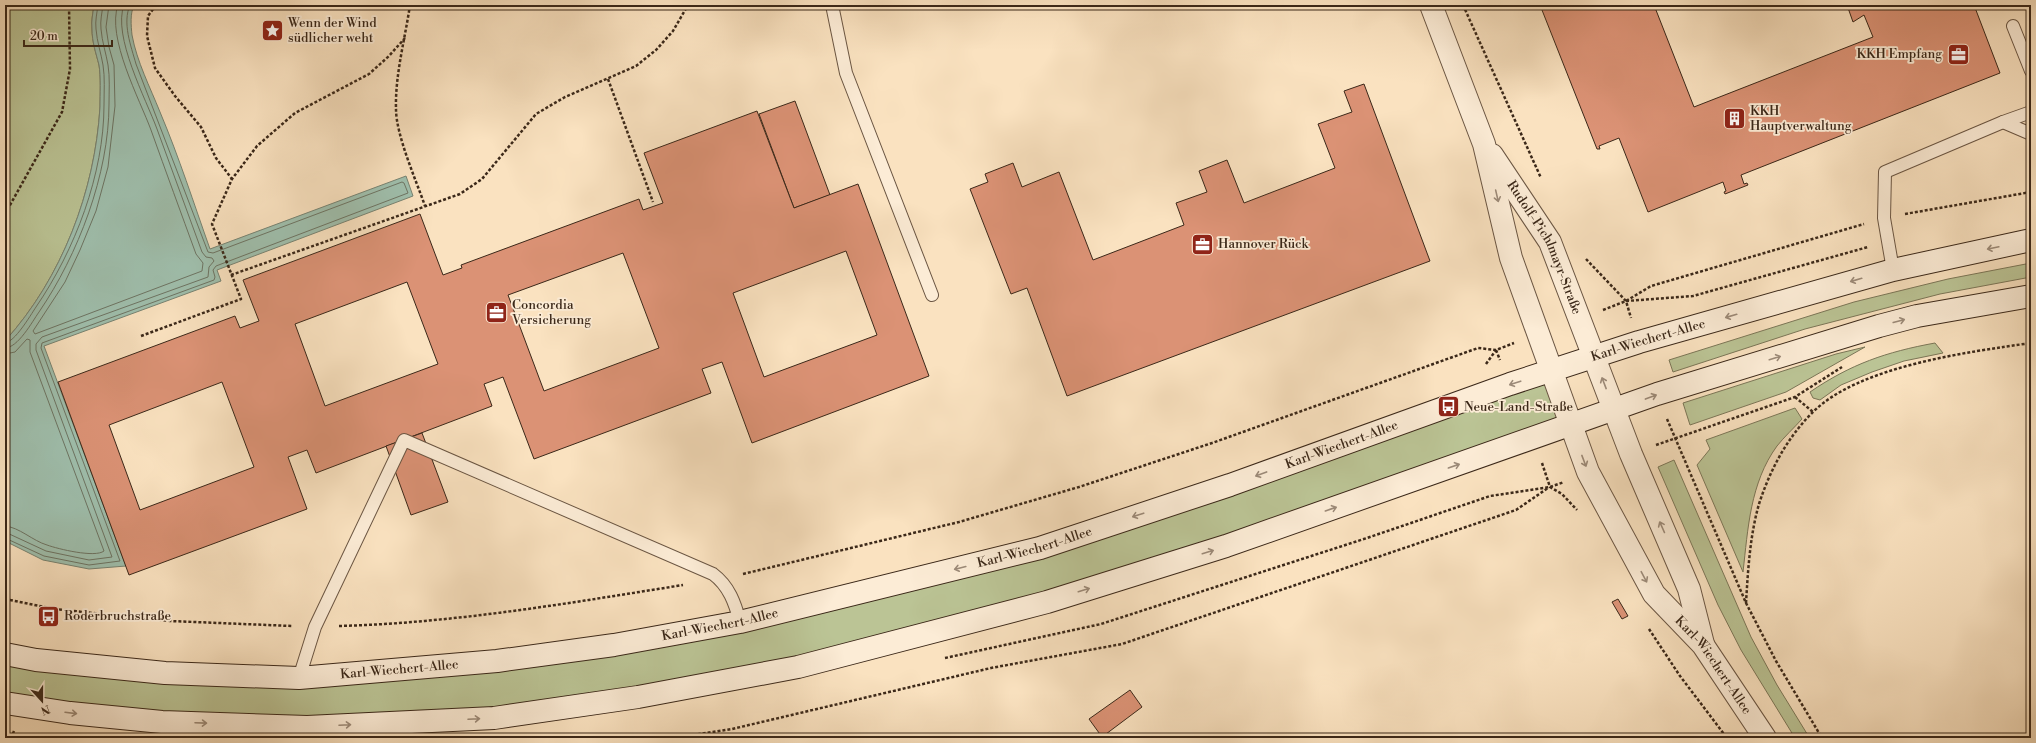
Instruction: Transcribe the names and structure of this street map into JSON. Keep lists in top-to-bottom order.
{
  "streets": {
    "main road": ["Rudolf-Pichlmayr-Straße", "Karl-Wiechert-Allee"]
  },
  "crossings": [
    ["Rudolf-Pichlmayr-Straße", "Karl-Wiechert-Allee"]
  ],
  "places": {
    "place": ["Wenn der Wind südlicher weht"],
    "office": ["KKH Empfang", "Hannover Rück", "Concordia Versicherung"],
    "building": ["KKH Hauptverwaltung"],
    "bus stop": ["Neue-Land-Straße", "Roderbruchstraße"]
  },
  "scale_bar": "20 m",
  "north": "bottom"
}
